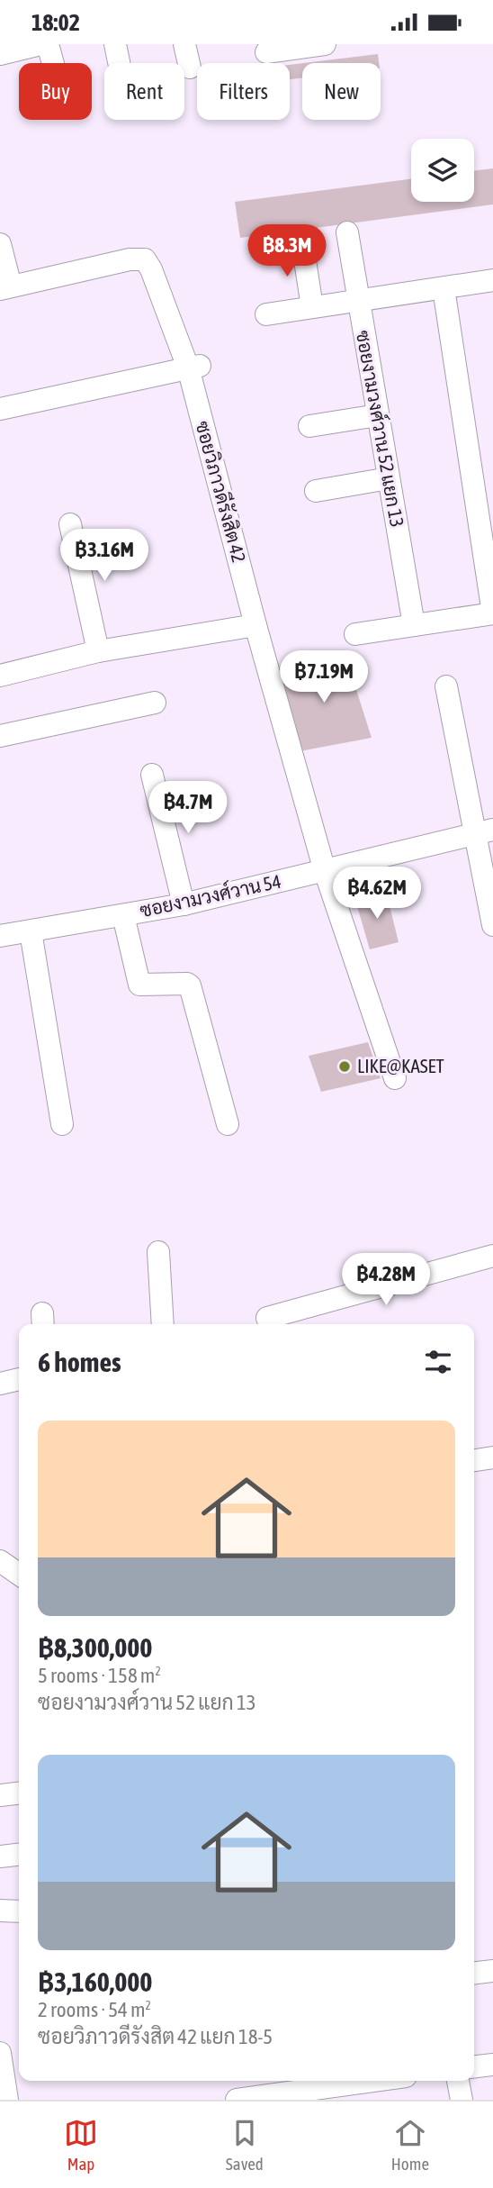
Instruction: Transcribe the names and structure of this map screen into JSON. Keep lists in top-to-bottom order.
{
  "streets": {
    "street": ["ซอยงามวงศ์วาน 52 แยก 13", "ซอยวิภาวดีรังสิต 42", "ซอยงามวงศ์วาน 54"]
  },
  "crossings": [
    ["ซอยวิภาวดีรังสิต 42", "ซอยงามวงศ์วาน 54"]
  ],
  "places": ["LIKE@KASET"],
  "page": {
    "status": "18:02",
    "chip": [
      "Buy",
      "Rent",
      "Filters",
      "New"
    ],
    "price": [
      "฿8.3M",
      "฿3.16M",
      "฿7.19M",
      "฿4.7M",
      "฿4.62M",
      "฿4.28M"
    ],
    "heading": "6 homes",
    "list": [
      {
        "name": "฿8,300,000",
        "note": "5 rooms · 158 m² · ซอยงามวงศ์วาน 52 แยก 13"
      },
      {
        "name": "฿3,160,000",
        "note": "2 rooms · 54 m² · ซอยวิภาวดีรังสิต 42 แยก 18-5"
      }
    ],
    "tabs": ["Map", "Saved", "Home"]
  }
}
